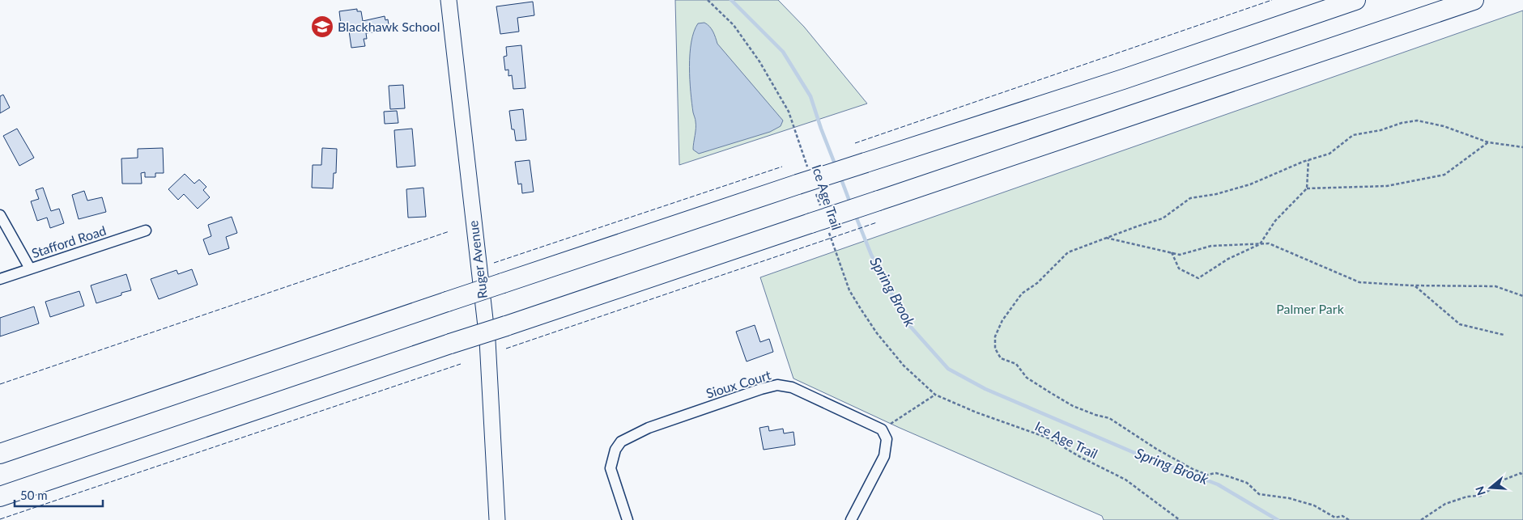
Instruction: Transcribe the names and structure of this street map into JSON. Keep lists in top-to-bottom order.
{
  "streets": {
    "street": ["Stafford Road", "Ruger Avenue", "Sioux Court"],
    "path": ["Ice Age Trail"]
  },
  "water": ["Spring Brook"],
  "parks": ["Palmer Park"],
  "places": {
    "school or university": ["Blackhawk School"]
  },
  "scale_bar": "50 m",
  "north": "left"
}
